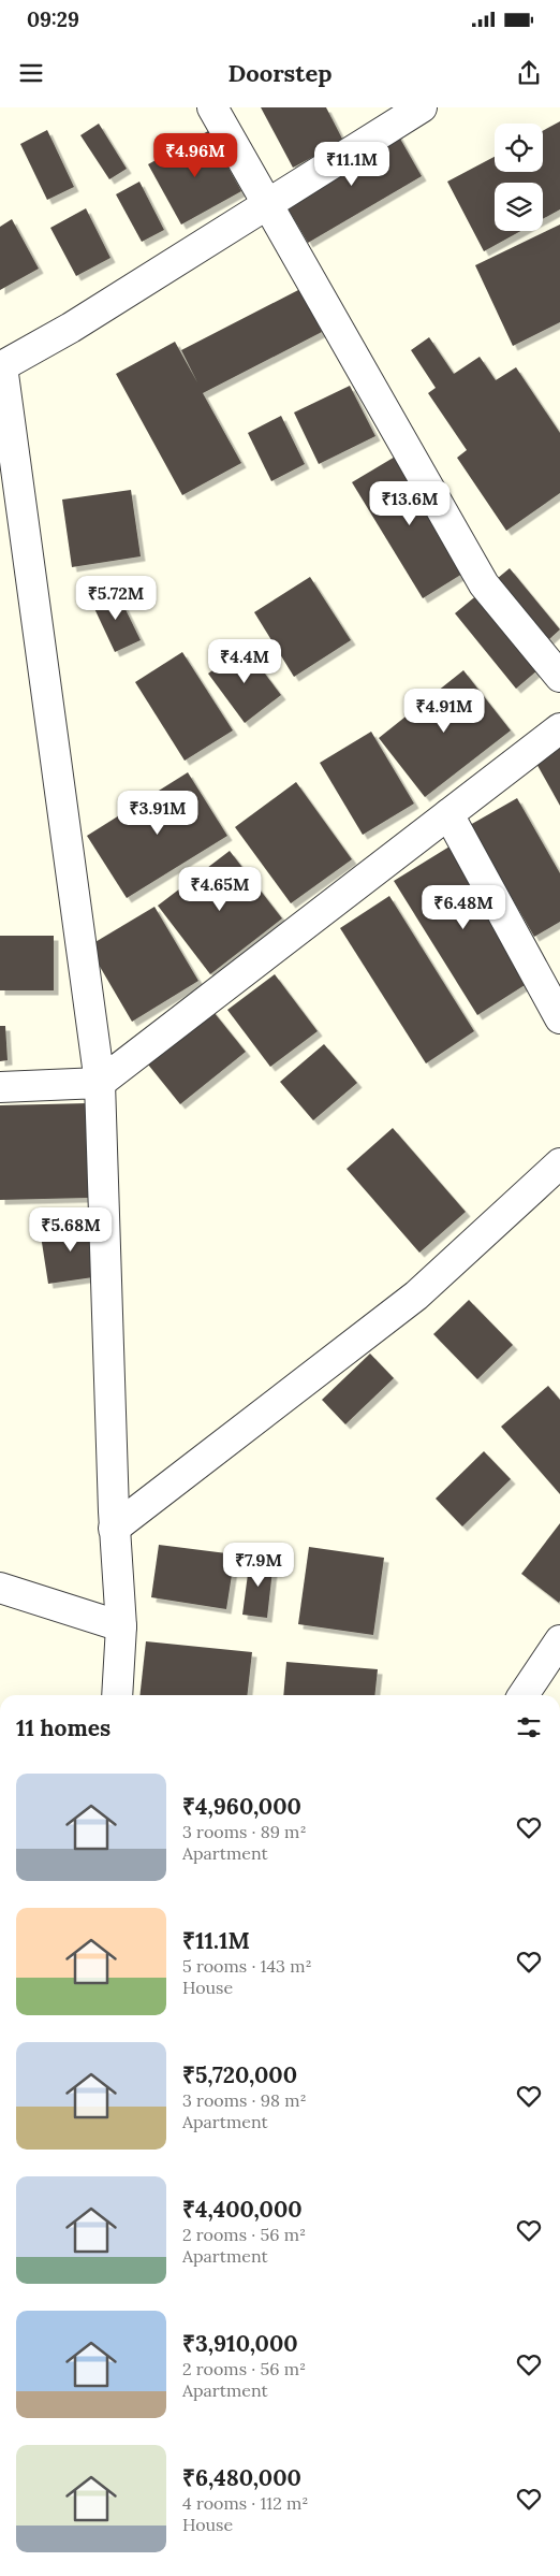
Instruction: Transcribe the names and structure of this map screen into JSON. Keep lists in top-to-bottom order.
{
  "page": {
    "status": "09:29",
    "header": "Doorstep",
    "price": [
      "₹4.96M",
      "₹11.1M",
      "₹13.6M",
      "₹5.72M",
      "₹4.4M",
      "₹4.91M",
      "₹3.91M",
      "₹4.65M",
      "₹6.48M",
      "₹5.68M",
      "₹7.9M"
    ],
    "heading": "11 homes",
    "list": [
      {
        "name": "₹4,960,000",
        "note": "3 rooms · 89 m² · Apartment"
      },
      {
        "name": "₹11.1M",
        "note": "5 rooms · 143 m² · House"
      },
      {
        "name": "₹5,720,000",
        "note": "3 rooms · 98 m² · Apartment"
      },
      {
        "name": "₹4,400,000",
        "note": "2 rooms · 56 m² · Apartment"
      },
      {
        "name": "₹3,910,000",
        "note": "2 rooms · 56 m² · Apartment"
      },
      {
        "name": "₹6,480,000",
        "note": "4 rooms · 112 m² · House"
      }
    ]
  }
}
